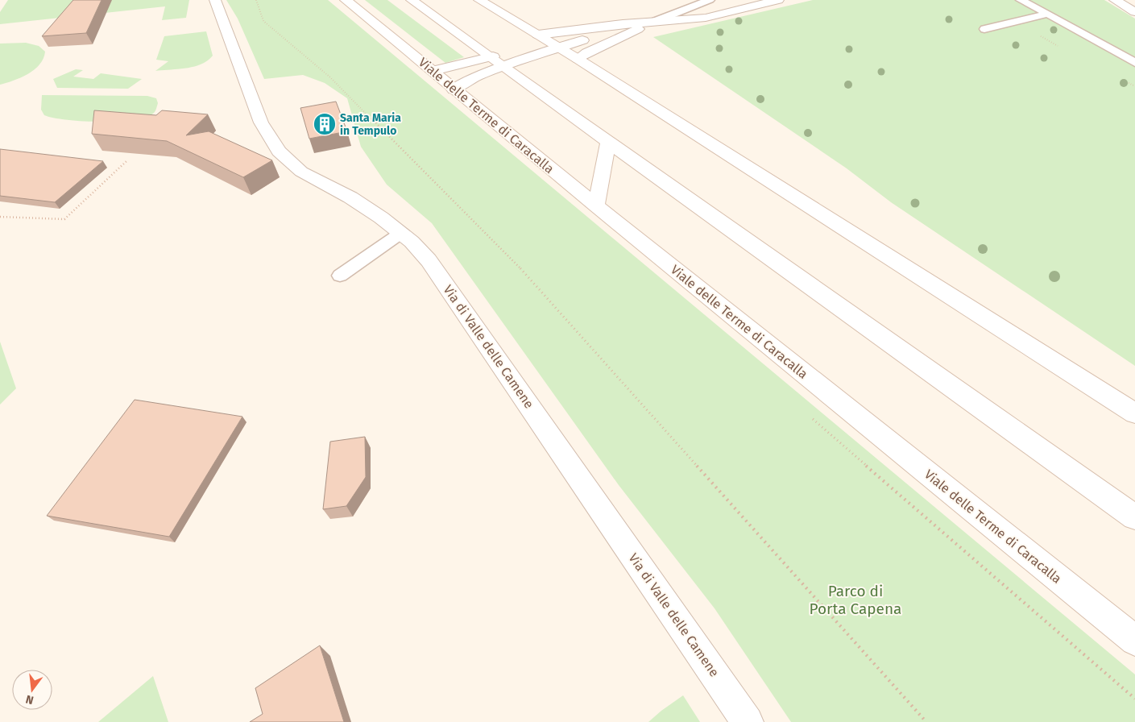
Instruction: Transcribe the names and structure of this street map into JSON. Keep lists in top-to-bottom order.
{
  "streets": {
    "main road": ["Viale delle Terme di Caracalla", "Via di Valle delle Camene"]
  },
  "parks": ["Parco di Porta Capena"],
  "places": {
    "building": ["Santa Maria in Tempulo"]
  },
  "north": "bottom"
}
